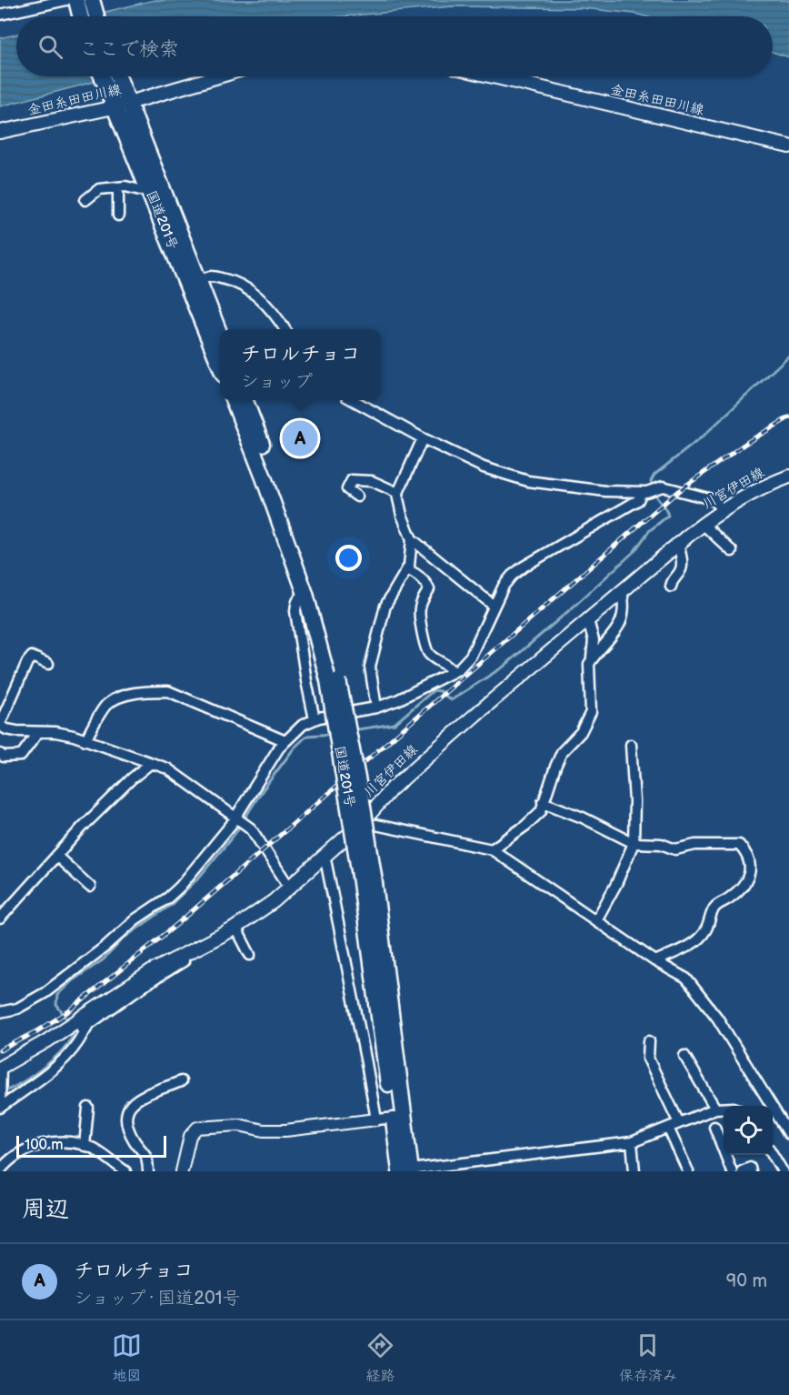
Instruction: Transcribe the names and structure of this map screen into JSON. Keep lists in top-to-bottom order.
{
  "streets": {
    "highway": ["国道201号"],
    "main road": ["金田糸田田川線", "川宮伊田線"]
  },
  "crossings": [
    ["金田糸田田川線", "国道201号"]
  ],
  "scale_bar": "100 m",
  "page": {
    "search": "ここで検索",
    "popup": ["チロルチョコ", "ショップ"],
    "pins": "A",
    "scale": "100 m",
    "heading": "周辺",
    "list": [
      {
        "mark": "A",
        "name": "チロルチョコ",
        "note": "ショップ · 国道201号",
        "value": "90 m"
      }
    ],
    "nav": ["地図", "経路", "保存済み"]
  }
}
